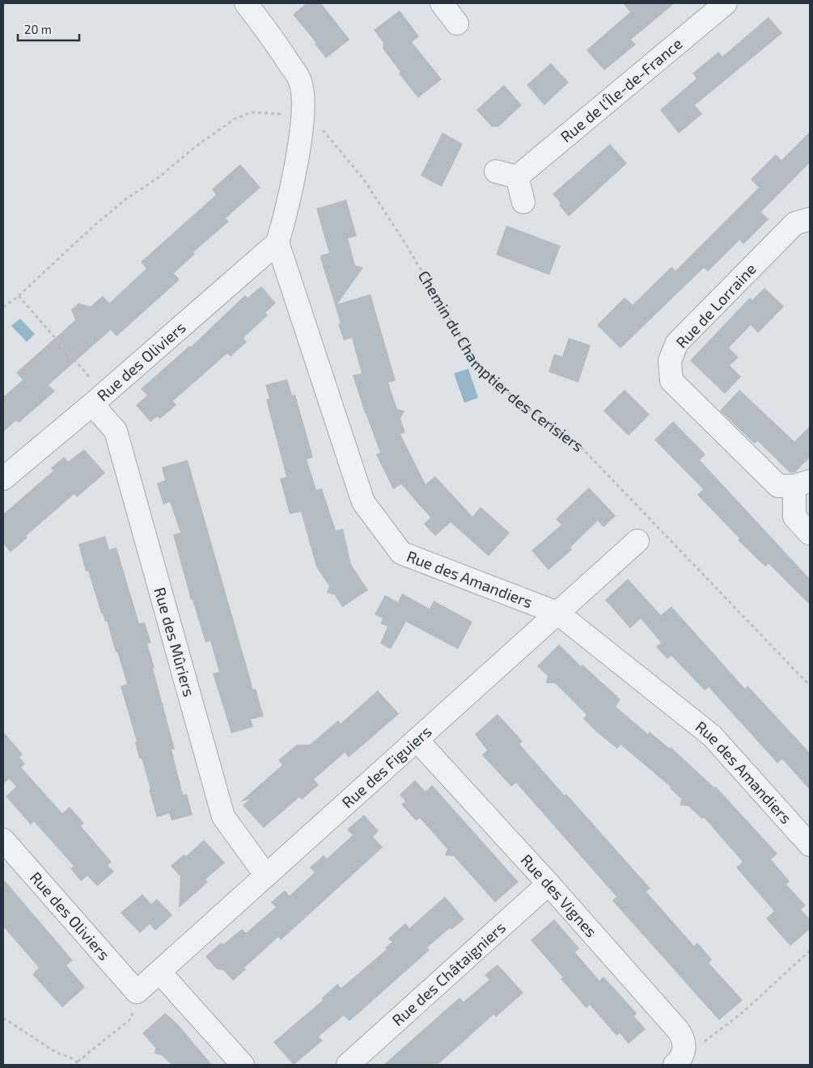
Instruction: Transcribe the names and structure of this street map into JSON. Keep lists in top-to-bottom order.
{
  "streets": {
    "street": [
      "Rue de l'Île-de-France",
      "Rue de Lorraine",
      "Rue des Oliviers",
      "Rue des Amandiers",
      "Rue des Mûriers",
      "Rue des Figuiers",
      "Rue des Vignes",
      "Rue des Châtaigniers"
    ],
    "path": ["Chemin du Champtier des Cerisiers"]
  },
  "crossings": [
    ["Rue des Oliviers", "Rue des Amandiers"],
    ["Rue des Oliviers", "Rue des Mûriers"],
    ["Rue des Oliviers", "Rue des Figuiers"],
    ["Rue des Amandiers", "Rue des Figuiers"],
    ["Rue des Mûriers", "Rue des Figuiers"],
    ["Rue des Figuiers", "Rue des Vignes"],
    ["Rue des Vignes", "Rue des Châtaigniers"]
  ],
  "scale_bar": "20 m"
}
